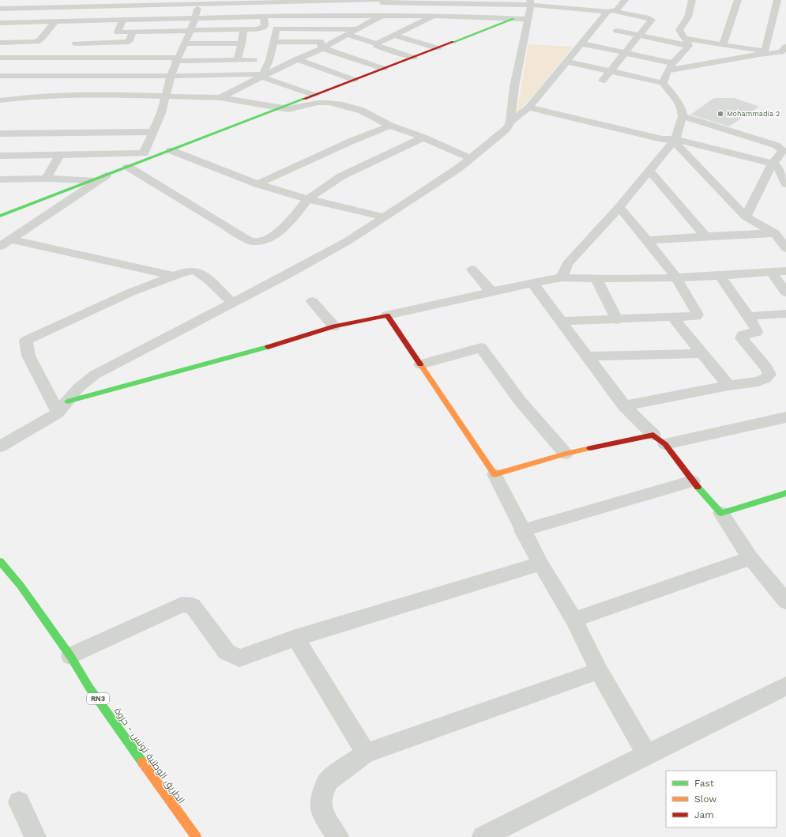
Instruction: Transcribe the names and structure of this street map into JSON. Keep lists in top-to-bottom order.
{
  "streets": {
    "street": ["RN3", "الطريق الوطنية تونس - حزوة"]
  },
  "places": ["Mohammadia 2"],
  "legend": ["Fast", "Slow", "Jam"]
}
